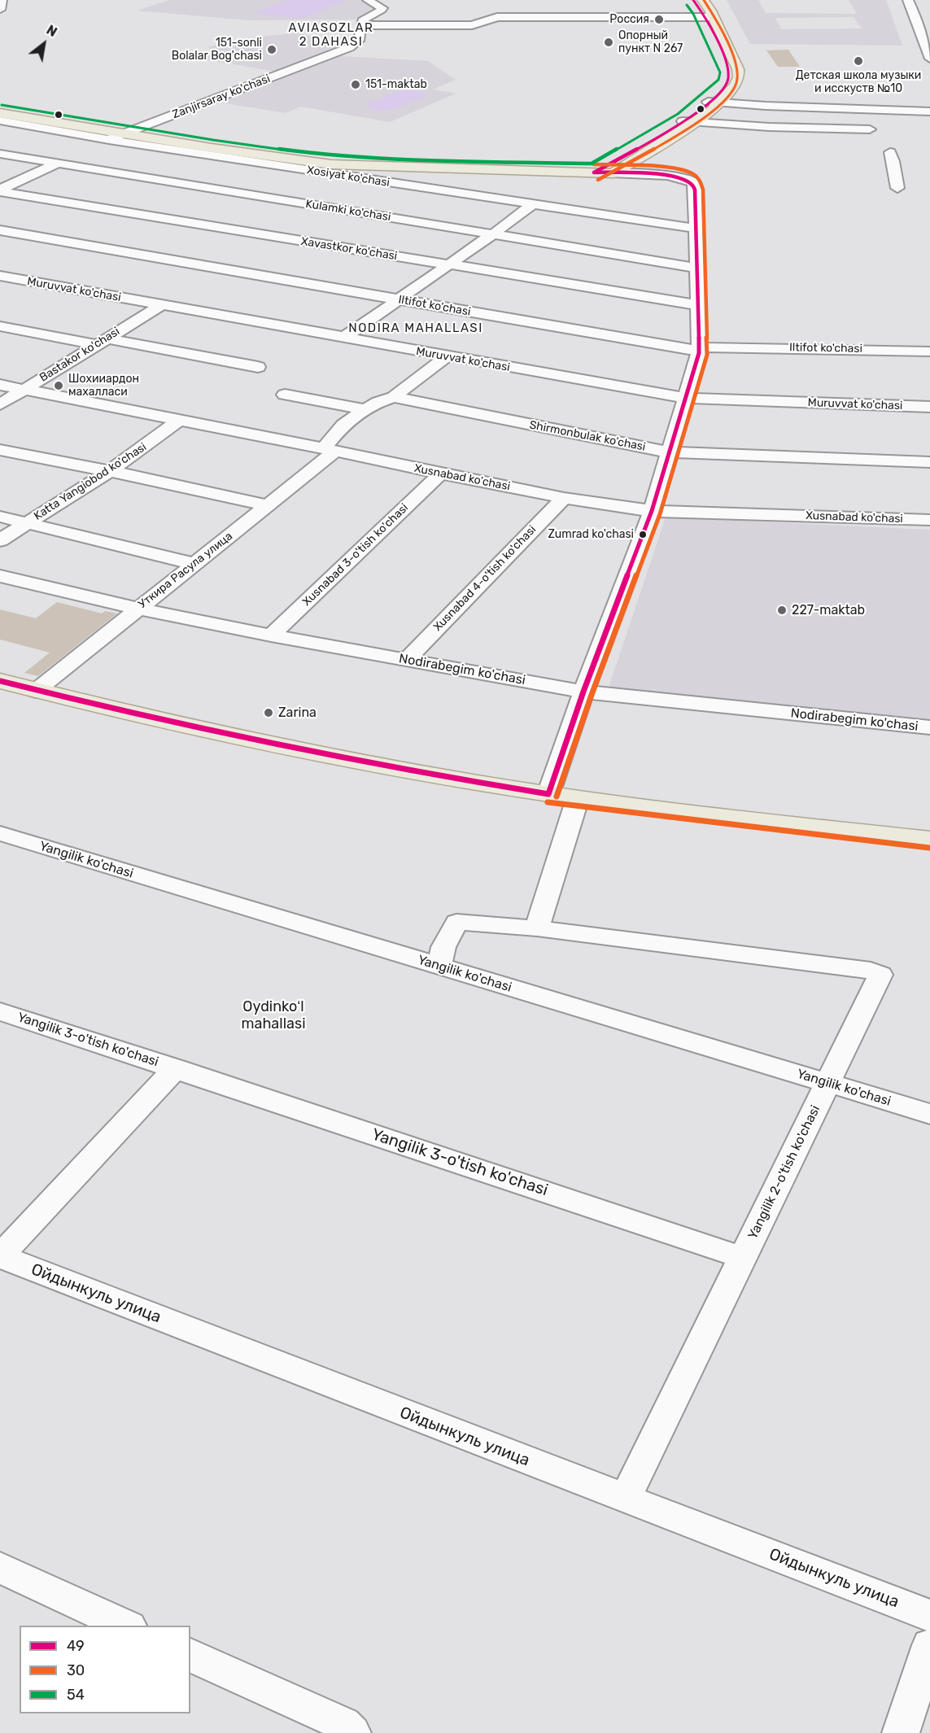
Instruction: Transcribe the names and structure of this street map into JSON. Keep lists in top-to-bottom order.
{
  "streets": {
    "main road": ["Xosiyat ko'chasi"],
    "street": [
      "Zanjirsaray ko'chasi",
      "Kulamki ko'chasi",
      "Xavastkor ko'chasi",
      "Muruvvat ko'chasi",
      "Iltifot ko'chasi",
      "Bastakor ko'chasi",
      "Shirmonbulak ko'chasi",
      "Xusnabad ko'chasi",
      "Katta Yangiobod ko'chasi",
      "Xusnabad 3-o'tish ko'chasi",
      "Уткира Расула улица",
      "Xusnabad 4-o'tish ko'chasi",
      "Nodirabegim ko'chasi",
      "Yangilik ko'chasi",
      "Yangilik 3-o'tish ko'chasi",
      "Yangilik 2-o'tish ko'chasi",
      "Ойдынкуль улица"
    ]
  },
  "crossings": [
    ["Zanjirsaray ko'chasi", "Xosiyat ko'chasi"],
    ["Muruvvat ko'chasi", "Bastakor ko'chasi"],
    ["Muruvvat ko'chasi", "Уткира Расула улица"],
    ["Bastakor ko'chasi", "Xusnabad ko'chasi"],
    ["Shirmonbulak ko'chasi", "Уткира Расула улица"],
    ["Xusnabad ko'chasi", "Katta Yangiobod ko'chasi"],
    ["Xusnabad ko'chasi", "Xusnabad 3-o'tish ko'chasi"],
    ["Xusnabad ko'chasi", "Уткира Расула улица"],
    ["Xusnabad ko'chasi", "Xusnabad 4-o'tish ko'chasi"],
    ["Xusnabad 3-o'tish ko'chasi", "Nodirabegim ko'chasi"],
    ["Уткира Расула улица", "Nodirabegim ko'chasi"],
    ["Xusnabad 4-o'tish ko'chasi", "Nodirabegim ko'chasi"],
    ["Yangilik ko'chasi", "Yangilik 2-o'tish ko'chasi"],
    ["Yangilik 3-o'tish ko'chasi", "Yangilik 2-o'tish ko'chasi"],
    ["Yangilik 3-o'tish ko'chasi", "Ойдынкуль улица"],
    ["Yangilik 2-o'tish ko'chasi", "Ойдынкуль улица"]
  ],
  "districts": ["AVIASOZLAR 2 DAHASI", "NODIRA MAHALLASI", "Oydinkoʻl mahallasi"],
  "places": [
    "Россия",
    "Опорный пункт N 267",
    "151-sonli Bolalar Bog'chasi",
    "Детская школа музыки и исскуств №10",
    "151-maktab",
    "Шохииардон махалласи",
    "Zumrad ko'chasi",
    "227-maktab",
    "Zarina"
  ],
  "lines": ["transit line 49", "transit line 30", "transit line 54"],
  "legend": ["49", "30", "54"],
  "north": "top right"
}
